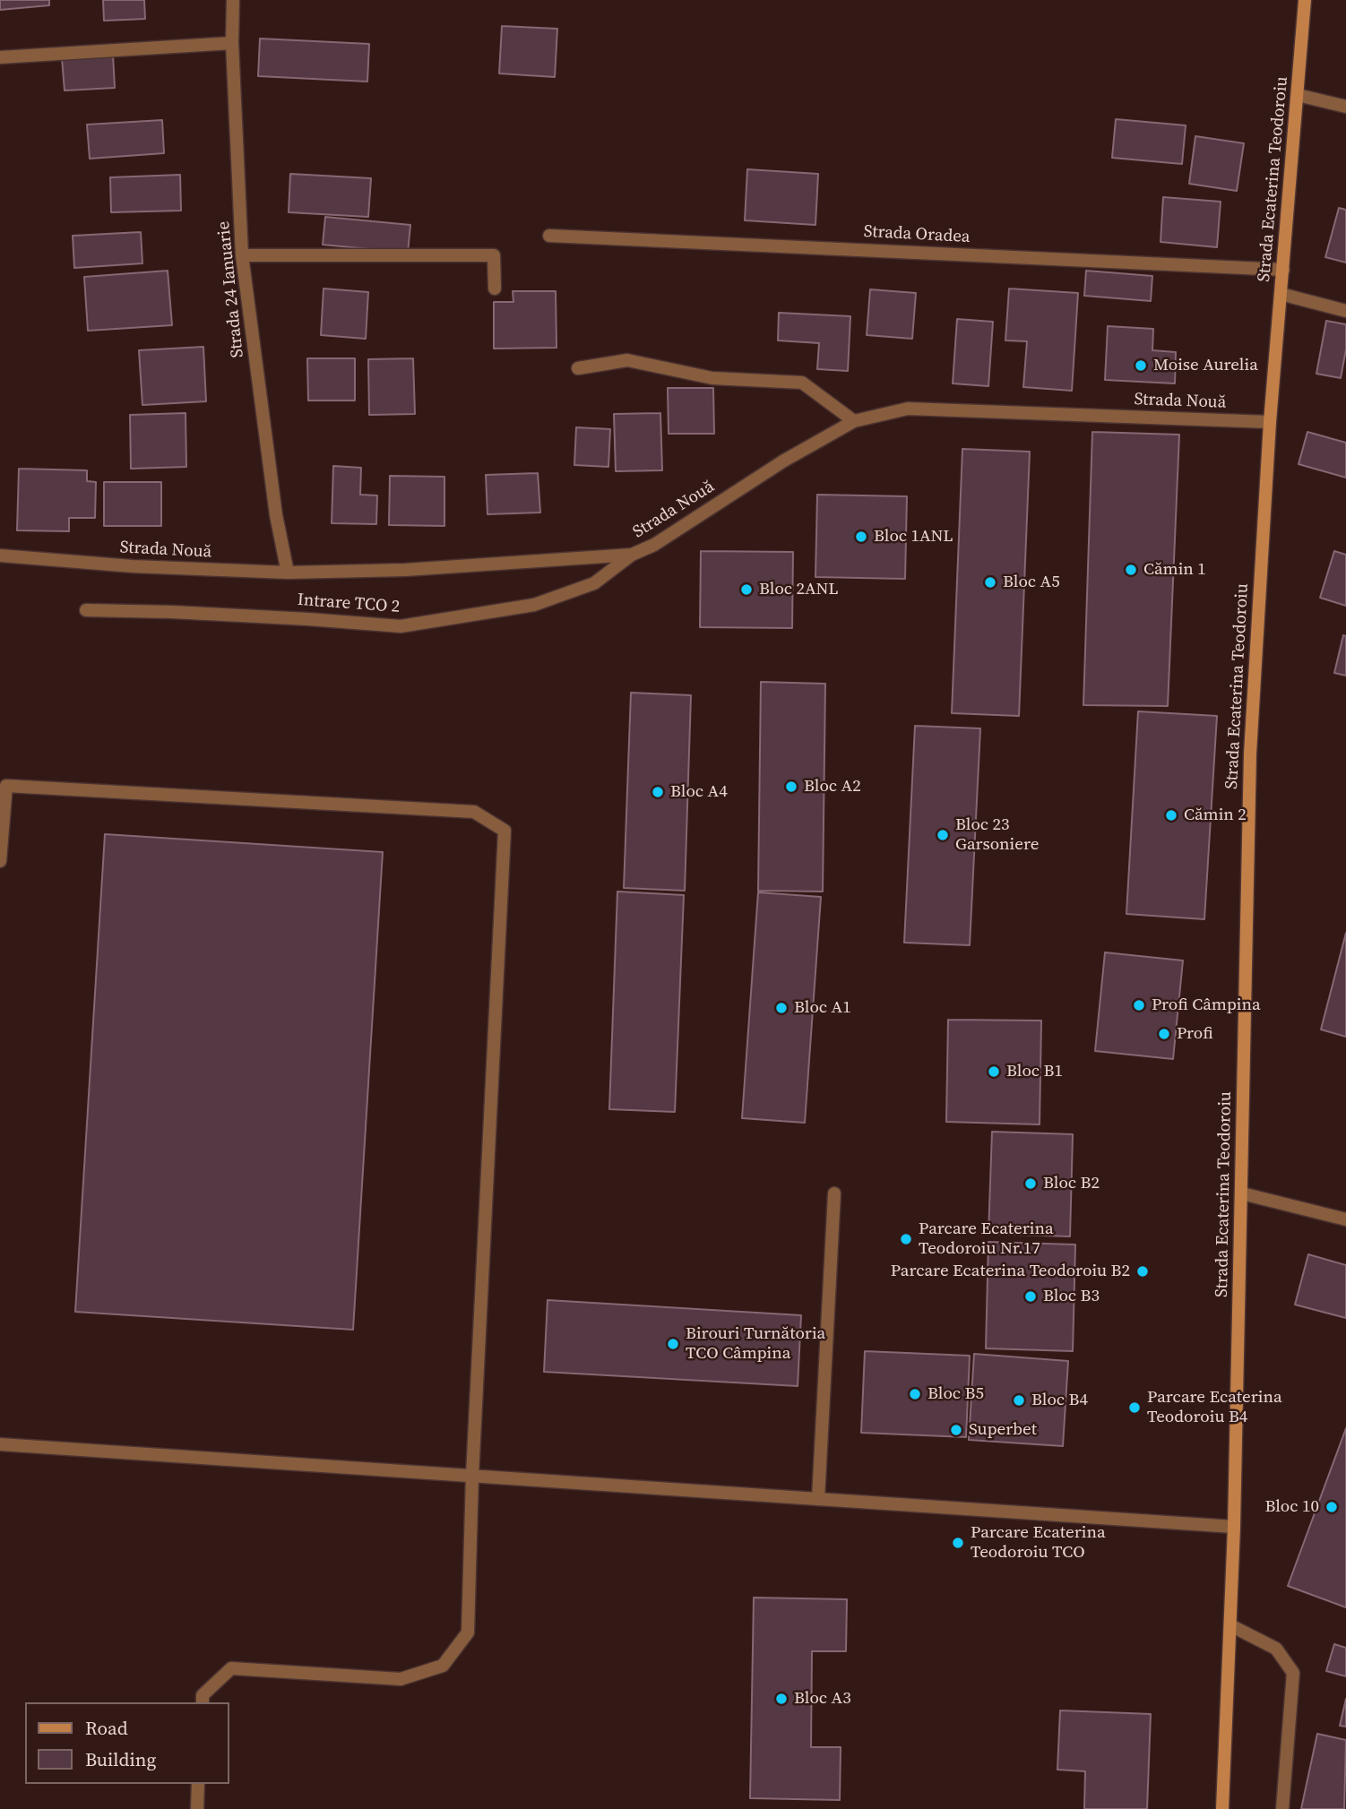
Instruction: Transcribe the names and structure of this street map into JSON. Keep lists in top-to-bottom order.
{
  "streets": {
    "main road": ["Strada Ecaterina Teodoroiu"],
    "street": [
      "Strada Oradea",
      "Strada 24 Ianuarie",
      "Strada Nouă",
      "Intrare TCO 2"
    ]
  },
  "crossings": [
    ["Strada Ecaterina Teodoroiu", "Strada Oradea"],
    ["Strada Ecaterina Teodoroiu", "Strada Nouă"],
    ["Strada 24 Ianuarie", "Strada Nouă"],
    ["Strada Nouă", "Intrare TCO 2"]
  ],
  "places": [
    "Moise Aurelia",
    "Bloc 1ANL",
    "Cămin 1",
    "Bloc A5",
    "Bloc 2ANL",
    "Bloc A2",
    "Bloc A4",
    "Cămin 2",
    "Bloc 23 Garsoniere",
    "Profi Câmpina",
    "Bloc A1",
    "Profi",
    "Bloc B1",
    "Bloc B2",
    "Parcare Ecaterina Teodoroiu Nr.17",
    "Parcare Ecaterina Teodoroiu B2",
    "Bloc B3",
    "Birouri Turnătoria TCO Câmpina",
    "Bloc B5",
    "Bloc B4",
    "Parcare Ecaterina Teodoroiu B4",
    "Superbet",
    "Bloc 10",
    "Parcare Ecaterina Teodoroiu TCO",
    "Bloc A3"
  ],
  "legend": ["Road", "Building"]
}
